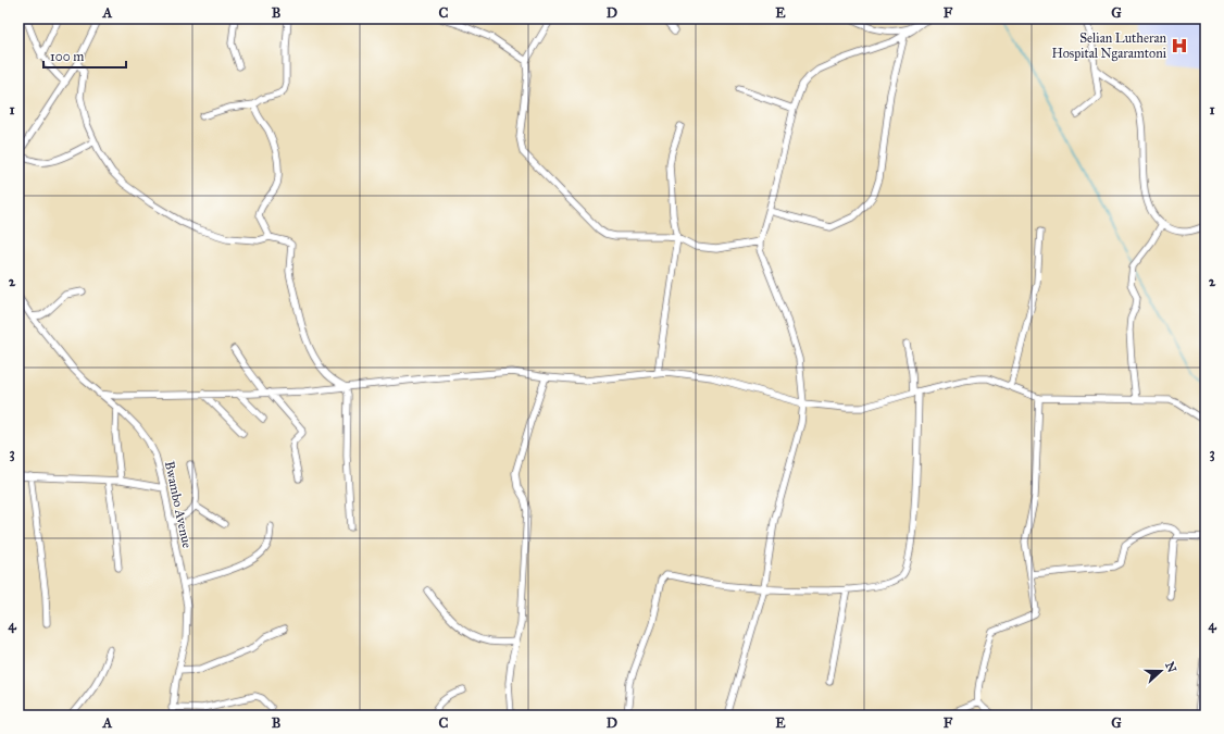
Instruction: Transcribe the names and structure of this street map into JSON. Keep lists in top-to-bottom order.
{
  "streets": {
    "street": ["Bwambo Avenue"]
  },
  "places": {
    "hospital": ["Selian Lutheran Hospital Ngaramtoni"]
  },
  "scale_bar": "100 m",
  "north": "right",
  "grid": {
    "columns": [
      "A",
      "B",
      "C",
      "D",
      "E",
      "F",
      "G"
    ],
    "rows": [
      "1",
      "2",
      "3",
      "4"
    ]
  }
}
